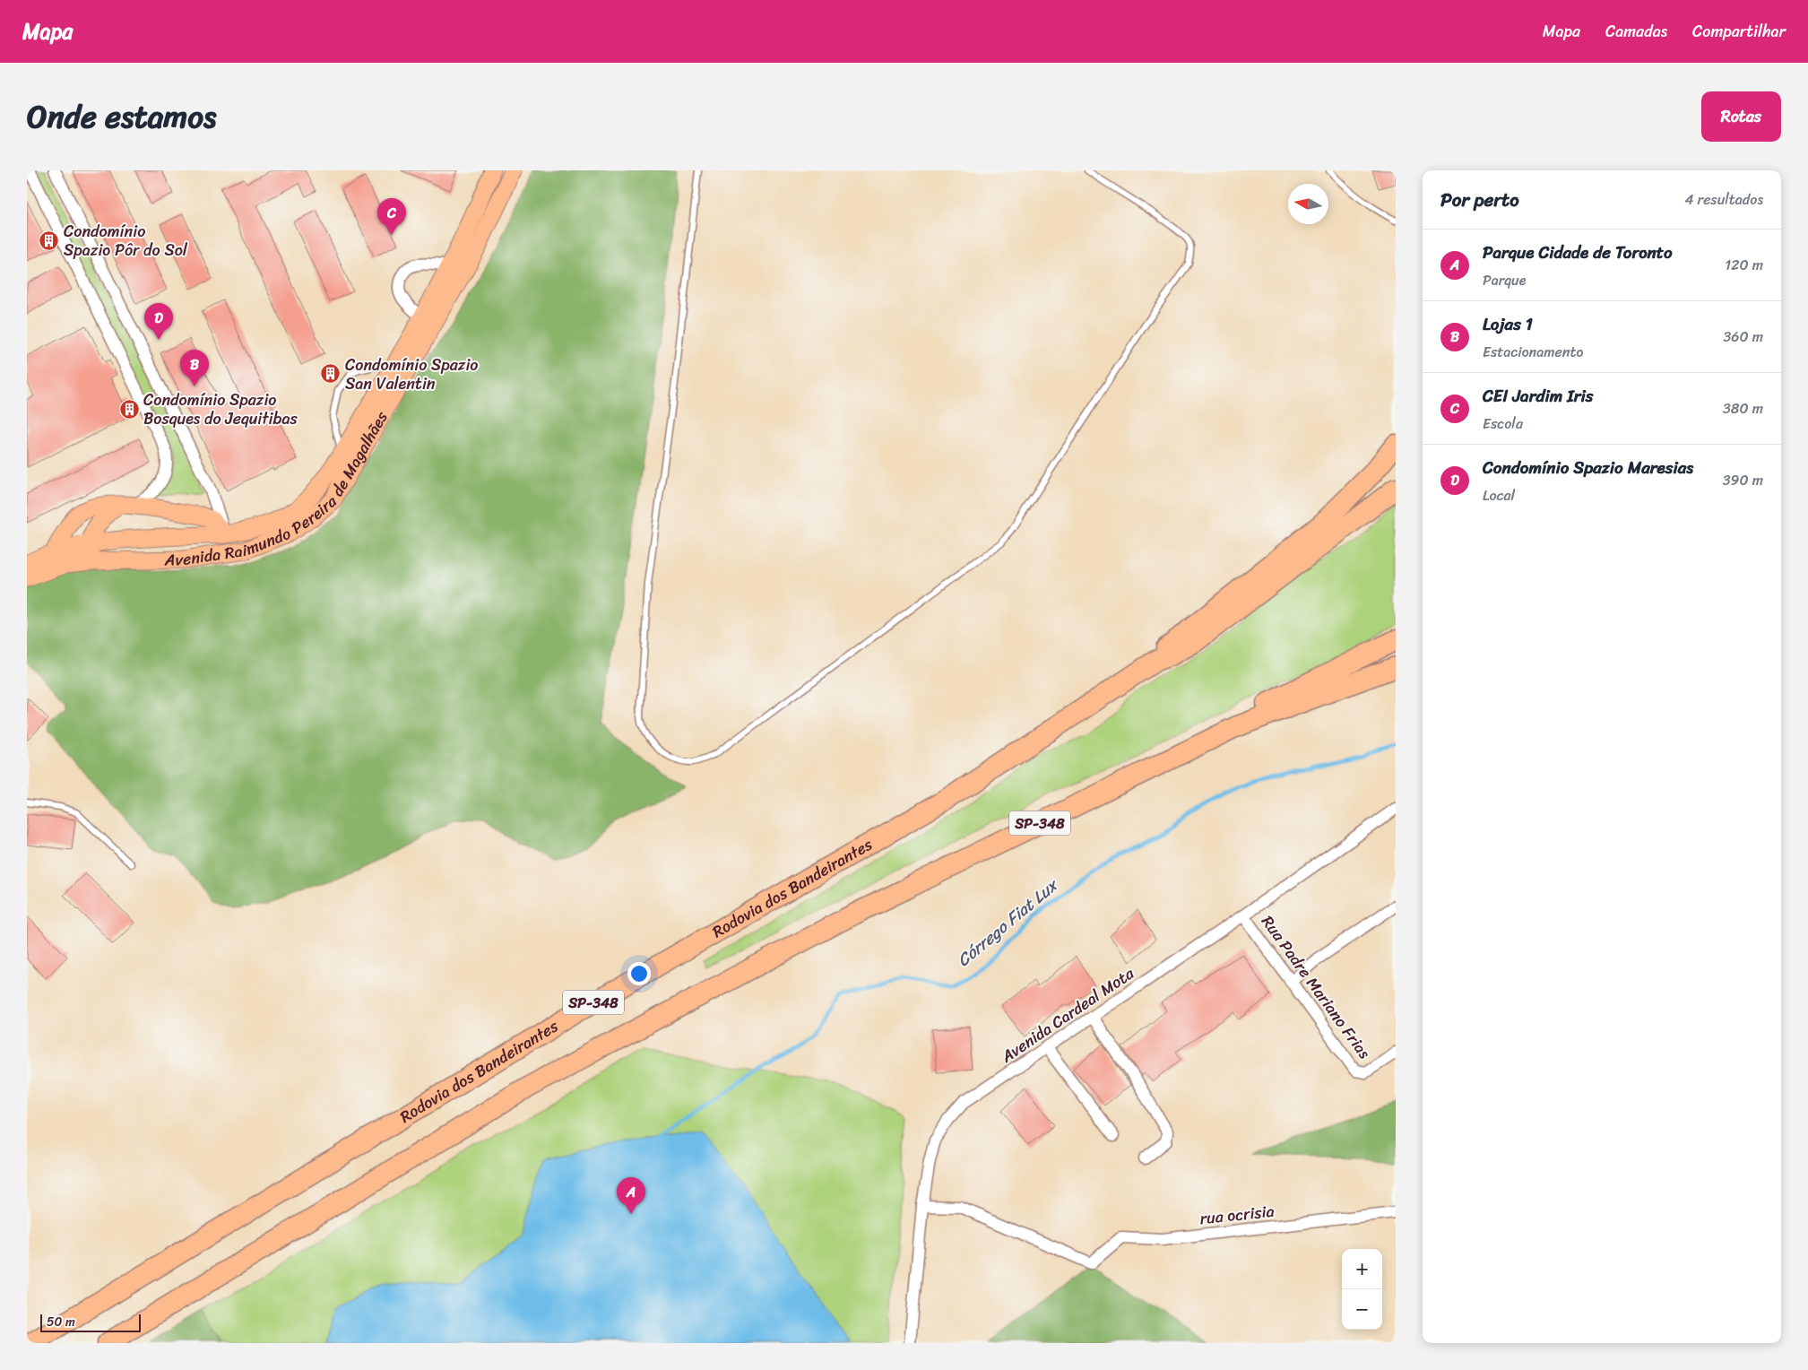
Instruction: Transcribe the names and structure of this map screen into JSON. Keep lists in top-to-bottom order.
{
  "streets": {
    "highway": ["SP-348", "Rodovia dos Bandeirantes"],
    "main road": ["Avenida Raimundo Pereira de Magalhães"],
    "street": ["Rua Padre Mariano Frias", "Avenida Cardeal Mota", "rua ocrisia"]
  },
  "crossings": [
    ["Rua Padre Mariano Frias", "Avenida Cardeal Mota"],
    ["Avenida Cardeal Mota", "rua ocrisia"]
  ],
  "water": ["Córrego Fiat Lux"],
  "places": {
    "building": ["Condomínio Spazio Pôr do Sol", "Condomínio Spazio San Valentin", "Condomínio Spazio Bosques do Jequitibas"]
  },
  "scale_bar": "50 m",
  "north": "left",
  "page": {
    "header": "Mapa",
    "nav": ["Mapa", "Camadas", "Compartilhar"],
    "title": "Onde estamos",
    "buttons": "Rotas",
    "heading": ["Por perto", "4 resultados"],
    "pins": [
      "C",
      "D",
      "B",
      "A"
    ],
    "list": [
      {
        "mark": "A",
        "name": "Parque Cidade de Toronto",
        "note": "Parque",
        "value": "120 m"
      },
      {
        "mark": "B",
        "name": "Lojas 1",
        "note": "Estacionamento",
        "value": "360 m"
      },
      {
        "mark": "C",
        "name": "CEI Jardim Iris",
        "note": "Escola",
        "value": "380 m"
      },
      {
        "mark": "D",
        "name": "Condomínio Spazio Maresias",
        "note": "Local",
        "value": "390 m"
      }
    ],
    "map_buttons": ["+", "−"],
    "scale": "50 m"
  }
}
